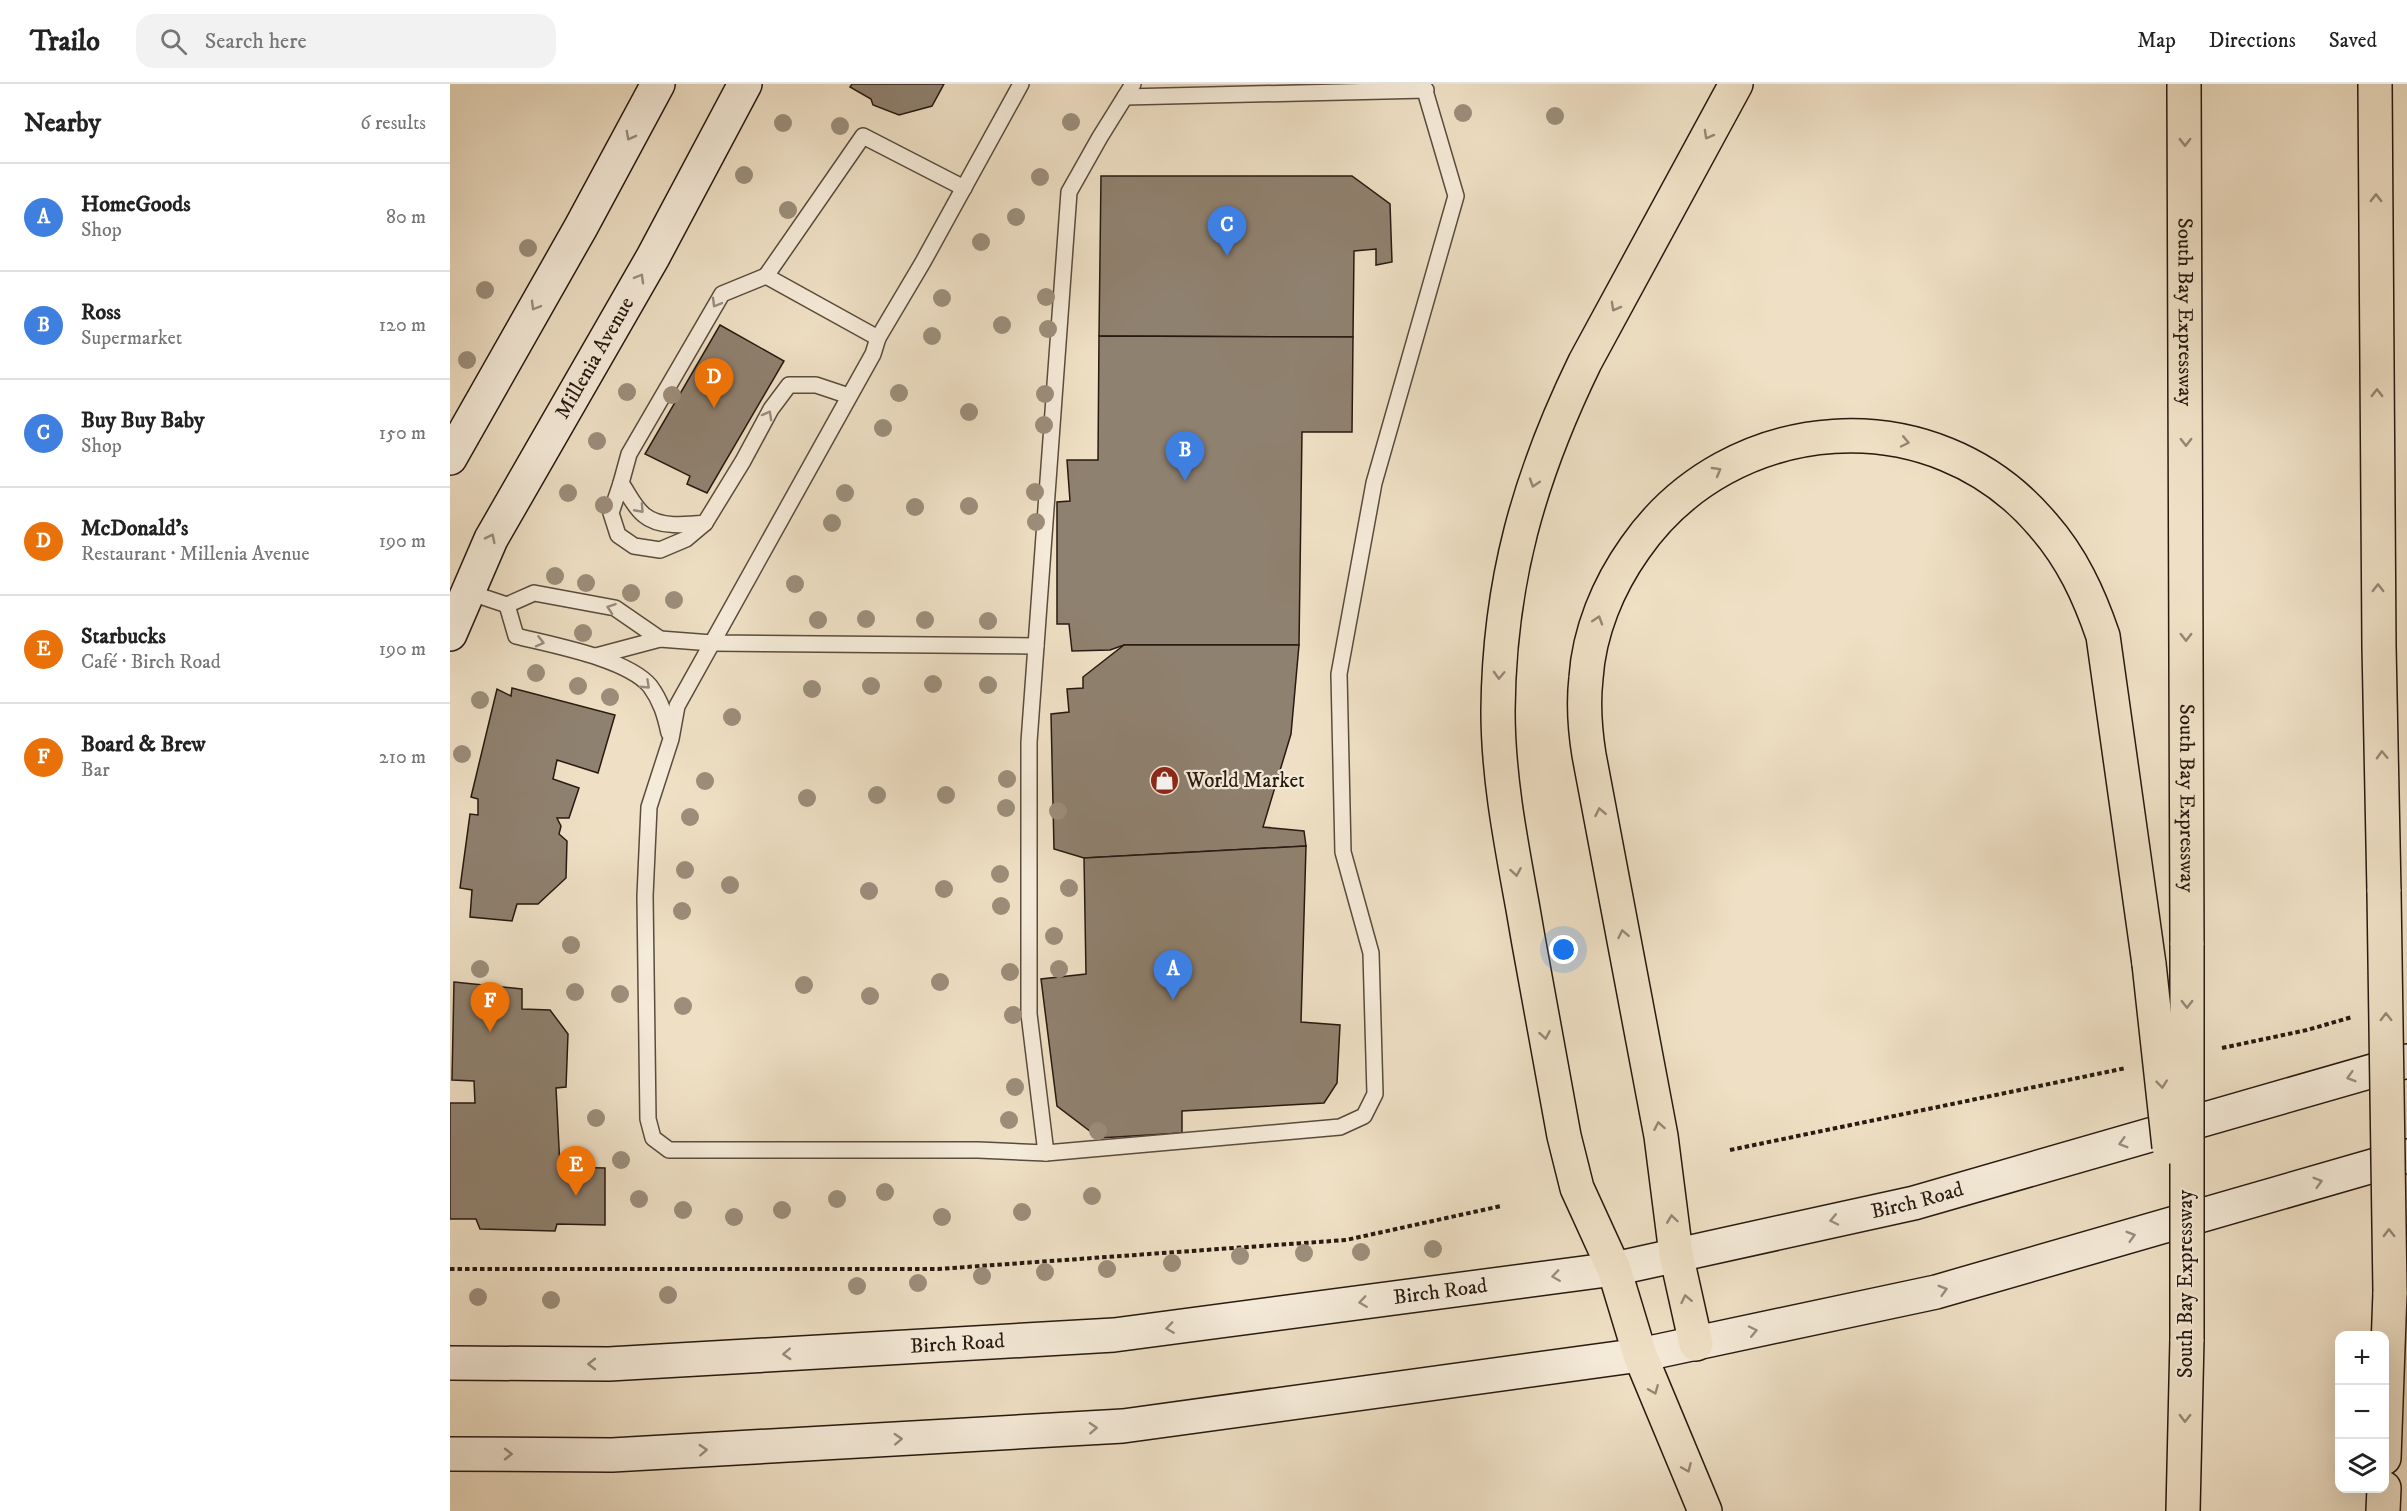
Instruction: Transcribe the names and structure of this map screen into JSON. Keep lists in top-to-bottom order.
{
  "streets": {
    "highway": ["South Bay Expressway"],
    "main road": ["Millenia Avenue", "Birch Road"]
  },
  "places": {
    "shop": ["World Market"]
  },
  "page": {
    "header": "Trailo",
    "search": "Search here",
    "nav": ["Map", "Directions", "Saved"],
    "heading": ["Nearby", "6 results"],
    "list": [
      {
        "mark": "A",
        "name": "HomeGoods",
        "note": "Shop",
        "value": "80 m"
      },
      {
        "mark": "B",
        "name": "Ross",
        "note": "Supermarket",
        "value": "120 m"
      },
      {
        "mark": "C",
        "name": "Buy Buy Baby",
        "note": "Shop",
        "value": "150 m"
      },
      {
        "mark": "D",
        "name": "McDonald's",
        "note": "Restaurant · Millenia Avenue",
        "value": "190 m"
      },
      {
        "mark": "E",
        "name": "Starbucks",
        "note": "Café · Birch Road",
        "value": "190 m"
      },
      {
        "mark": "F",
        "name": "Board & Brew",
        "note": "Bar",
        "value": "210 m"
      }
    ],
    "pins": [
      "C",
      "D",
      "B",
      "A",
      "F",
      "E"
    ],
    "map_buttons": ["+", "−"]
  }
}
